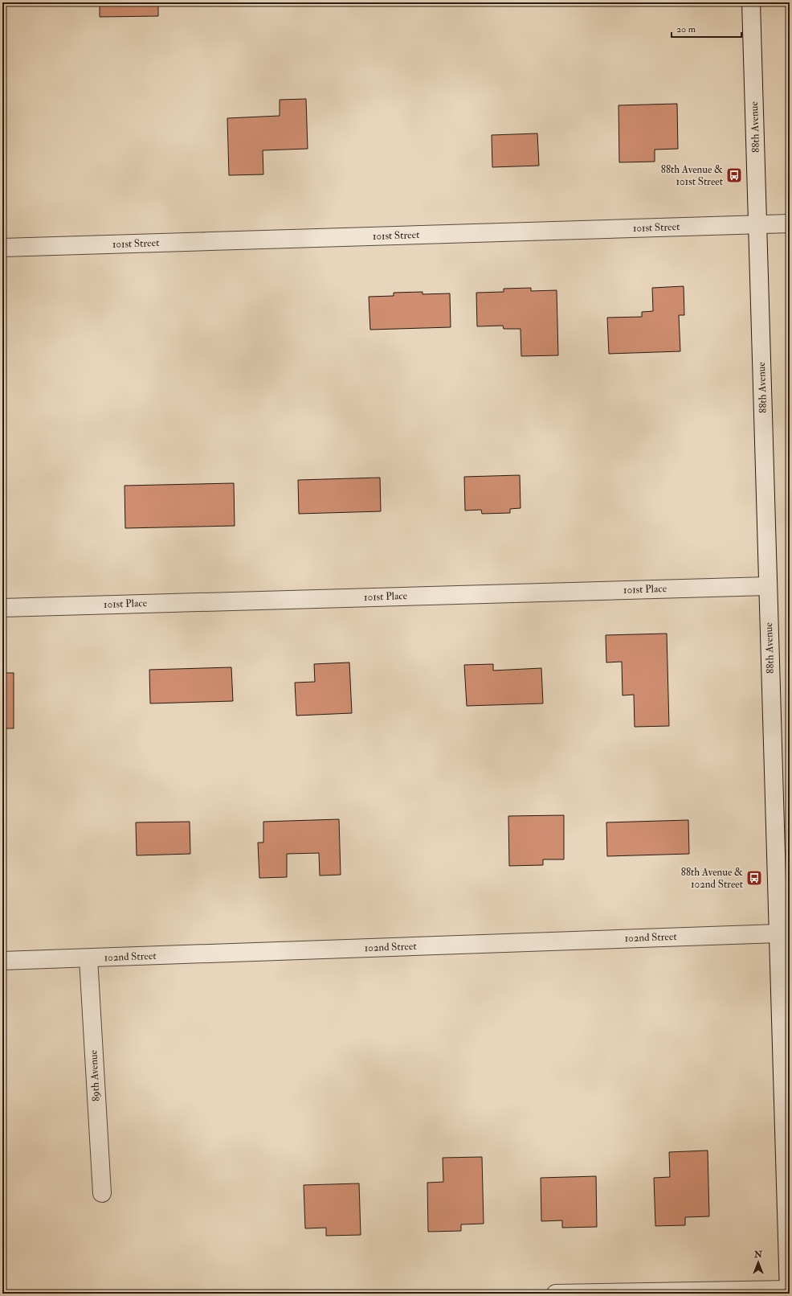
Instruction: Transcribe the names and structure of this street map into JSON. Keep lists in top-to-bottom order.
{
  "streets": {
    "street": [
      "88th Avenue",
      "101st Street",
      "101st Place",
      "102nd Street",
      "89th Avenue"
    ]
  },
  "crossings": [
    ["88th Avenue", "101st Street"],
    ["88th Avenue", "101st Place"],
    ["88th Avenue", "102nd Street"],
    ["102nd Street", "89th Avenue"]
  ],
  "places": {
    "bus stop": ["88th Avenue & 101st Street", "88th Avenue & 102nd Street"]
  },
  "scale_bar": "20 m",
  "north": "top"
}
